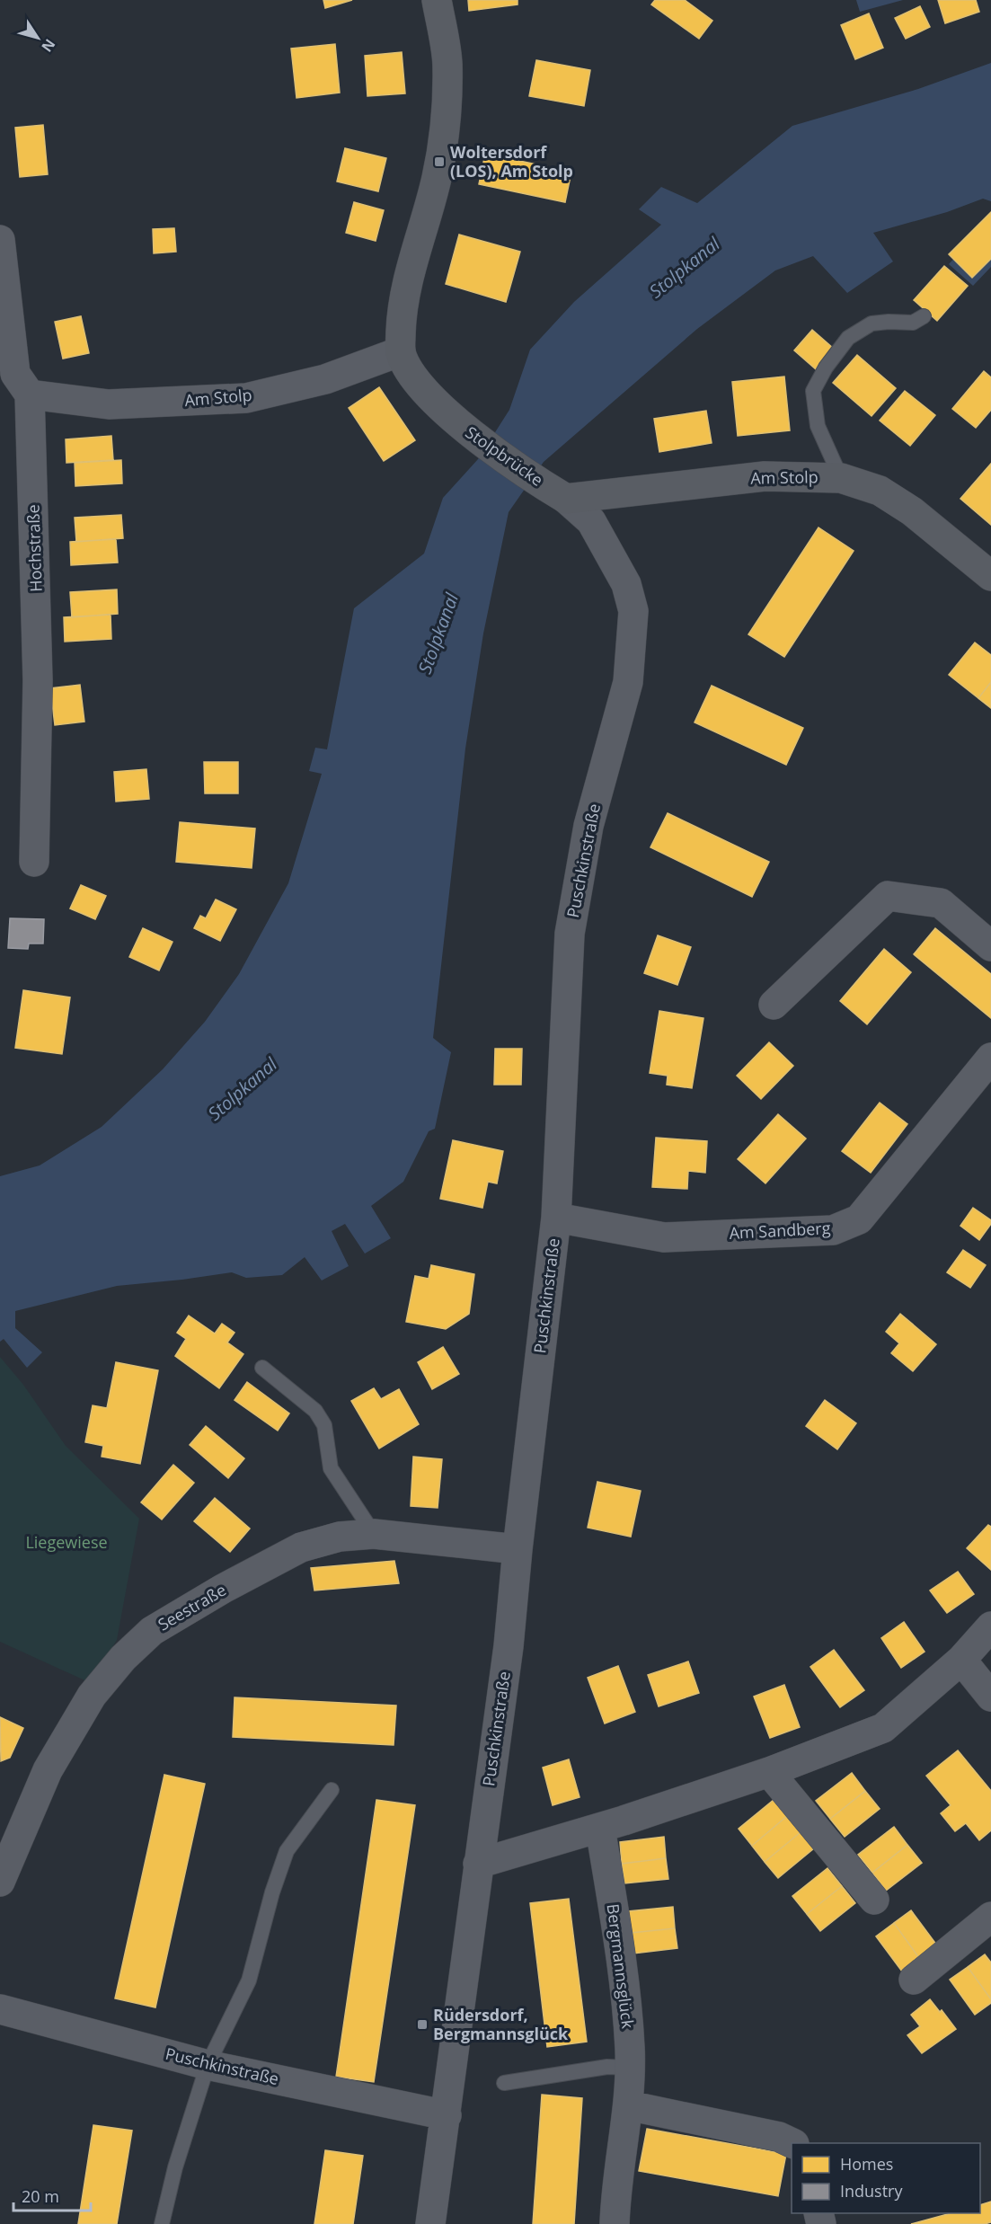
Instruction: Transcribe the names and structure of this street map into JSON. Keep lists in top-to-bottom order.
{
  "streets": {
    "main road": ["Am Stolp", "Stolpbrücke"],
    "street": [
      "Hochstraße",
      "Puschkinstraße",
      "Am Sandberg",
      "Seestraße",
      "Bergmannsglück"
    ]
  },
  "crossings": [
    ["Am Stolp", "Stolpbrücke"],
    ["Am Stolp", "Hochstraße"],
    ["Am Stolp", "Puschkinstraße"],
    ["Stolpbrücke", "Puschkinstraße"],
    ["Puschkinstraße", "Am Sandberg"],
    ["Puschkinstraße", "Seestraße"]
  ],
  "water": ["Stolpkanal"],
  "parks": ["Liegewiese"],
  "places": {
    "transit": ["Woltersdorf (LOS), Am Stolp", "Rüdersdorf, Bergmannsglück"]
  },
  "legend": ["Homes", "Industry"],
  "scale_bar": "20 m",
  "north": "bottom right"
}
